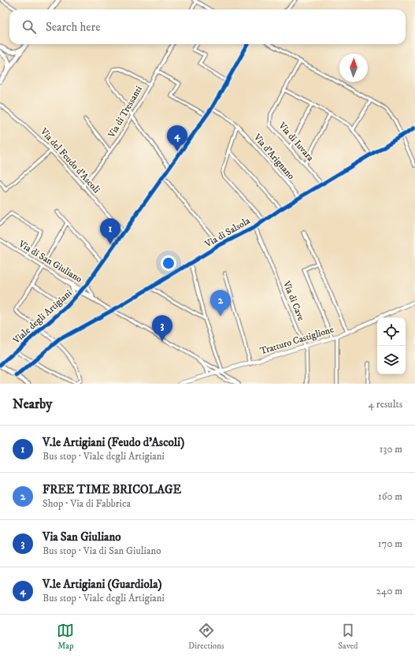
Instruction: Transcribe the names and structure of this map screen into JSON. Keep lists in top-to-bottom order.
{
  "streets": {
    "street": [
      "Via di Tressanti",
      "Via di Iuvara",
      "Via d'Arignano",
      "Via del Feudo d'Ascoli",
      "Via di Salsola",
      "Via di San Giuliano",
      "Via di Cave",
      "Viale degli Artigiani",
      "Tratturo Castiglione"
    ]
  },
  "crossings": [
    ["Via di Tressanti", "Via del Feudo d'Ascoli"],
    ["Via di Iuvara", "Via di Salsola"],
    ["Via d'Arignano", "Via di Salsola"],
    ["Via d'Arignano", "Viale degli Artigiani"],
    ["Via del Feudo d'Ascoli", "Viale degli Artigiani"],
    ["Via di Salsola", "Via di San Giuliano"],
    ["Via di Salsola", "Via di Cave"],
    ["Via di Salsola", "Viale degli Artigiani"],
    ["Via di San Giuliano", "Viale degli Artigiani"],
    ["Via di San Giuliano", "Tratturo Castiglione"],
    ["Via di Cave", "Tratturo Castiglione"]
  ],
  "north": "top",
  "page": {
    "search": "Search here",
    "pins": [
      "4",
      "1",
      "2",
      "3"
    ],
    "heading": ["Nearby", "4 results"],
    "list": [
      {
        "mark": "1",
        "name": "V.le Artigiani (Feudo d'Ascoli)",
        "note": "Bus stop · Viale degli Artigiani",
        "value": "130 m"
      },
      {
        "mark": "2",
        "name": "FREE TIME BRICOLAGE",
        "note": "Shop · Via di Fabbrica",
        "value": "160 m"
      },
      {
        "mark": "3",
        "name": "Via San Giuliano",
        "note": "Bus stop · Via di San Giuliano",
        "value": "170 m"
      },
      {
        "mark": "4",
        "name": "V.le Artigiani (Guardiola)",
        "note": "Bus stop · Viale degli Artigiani",
        "value": "240 m"
      }
    ],
    "nav": ["Map", "Directions", "Saved"]
  }
}
